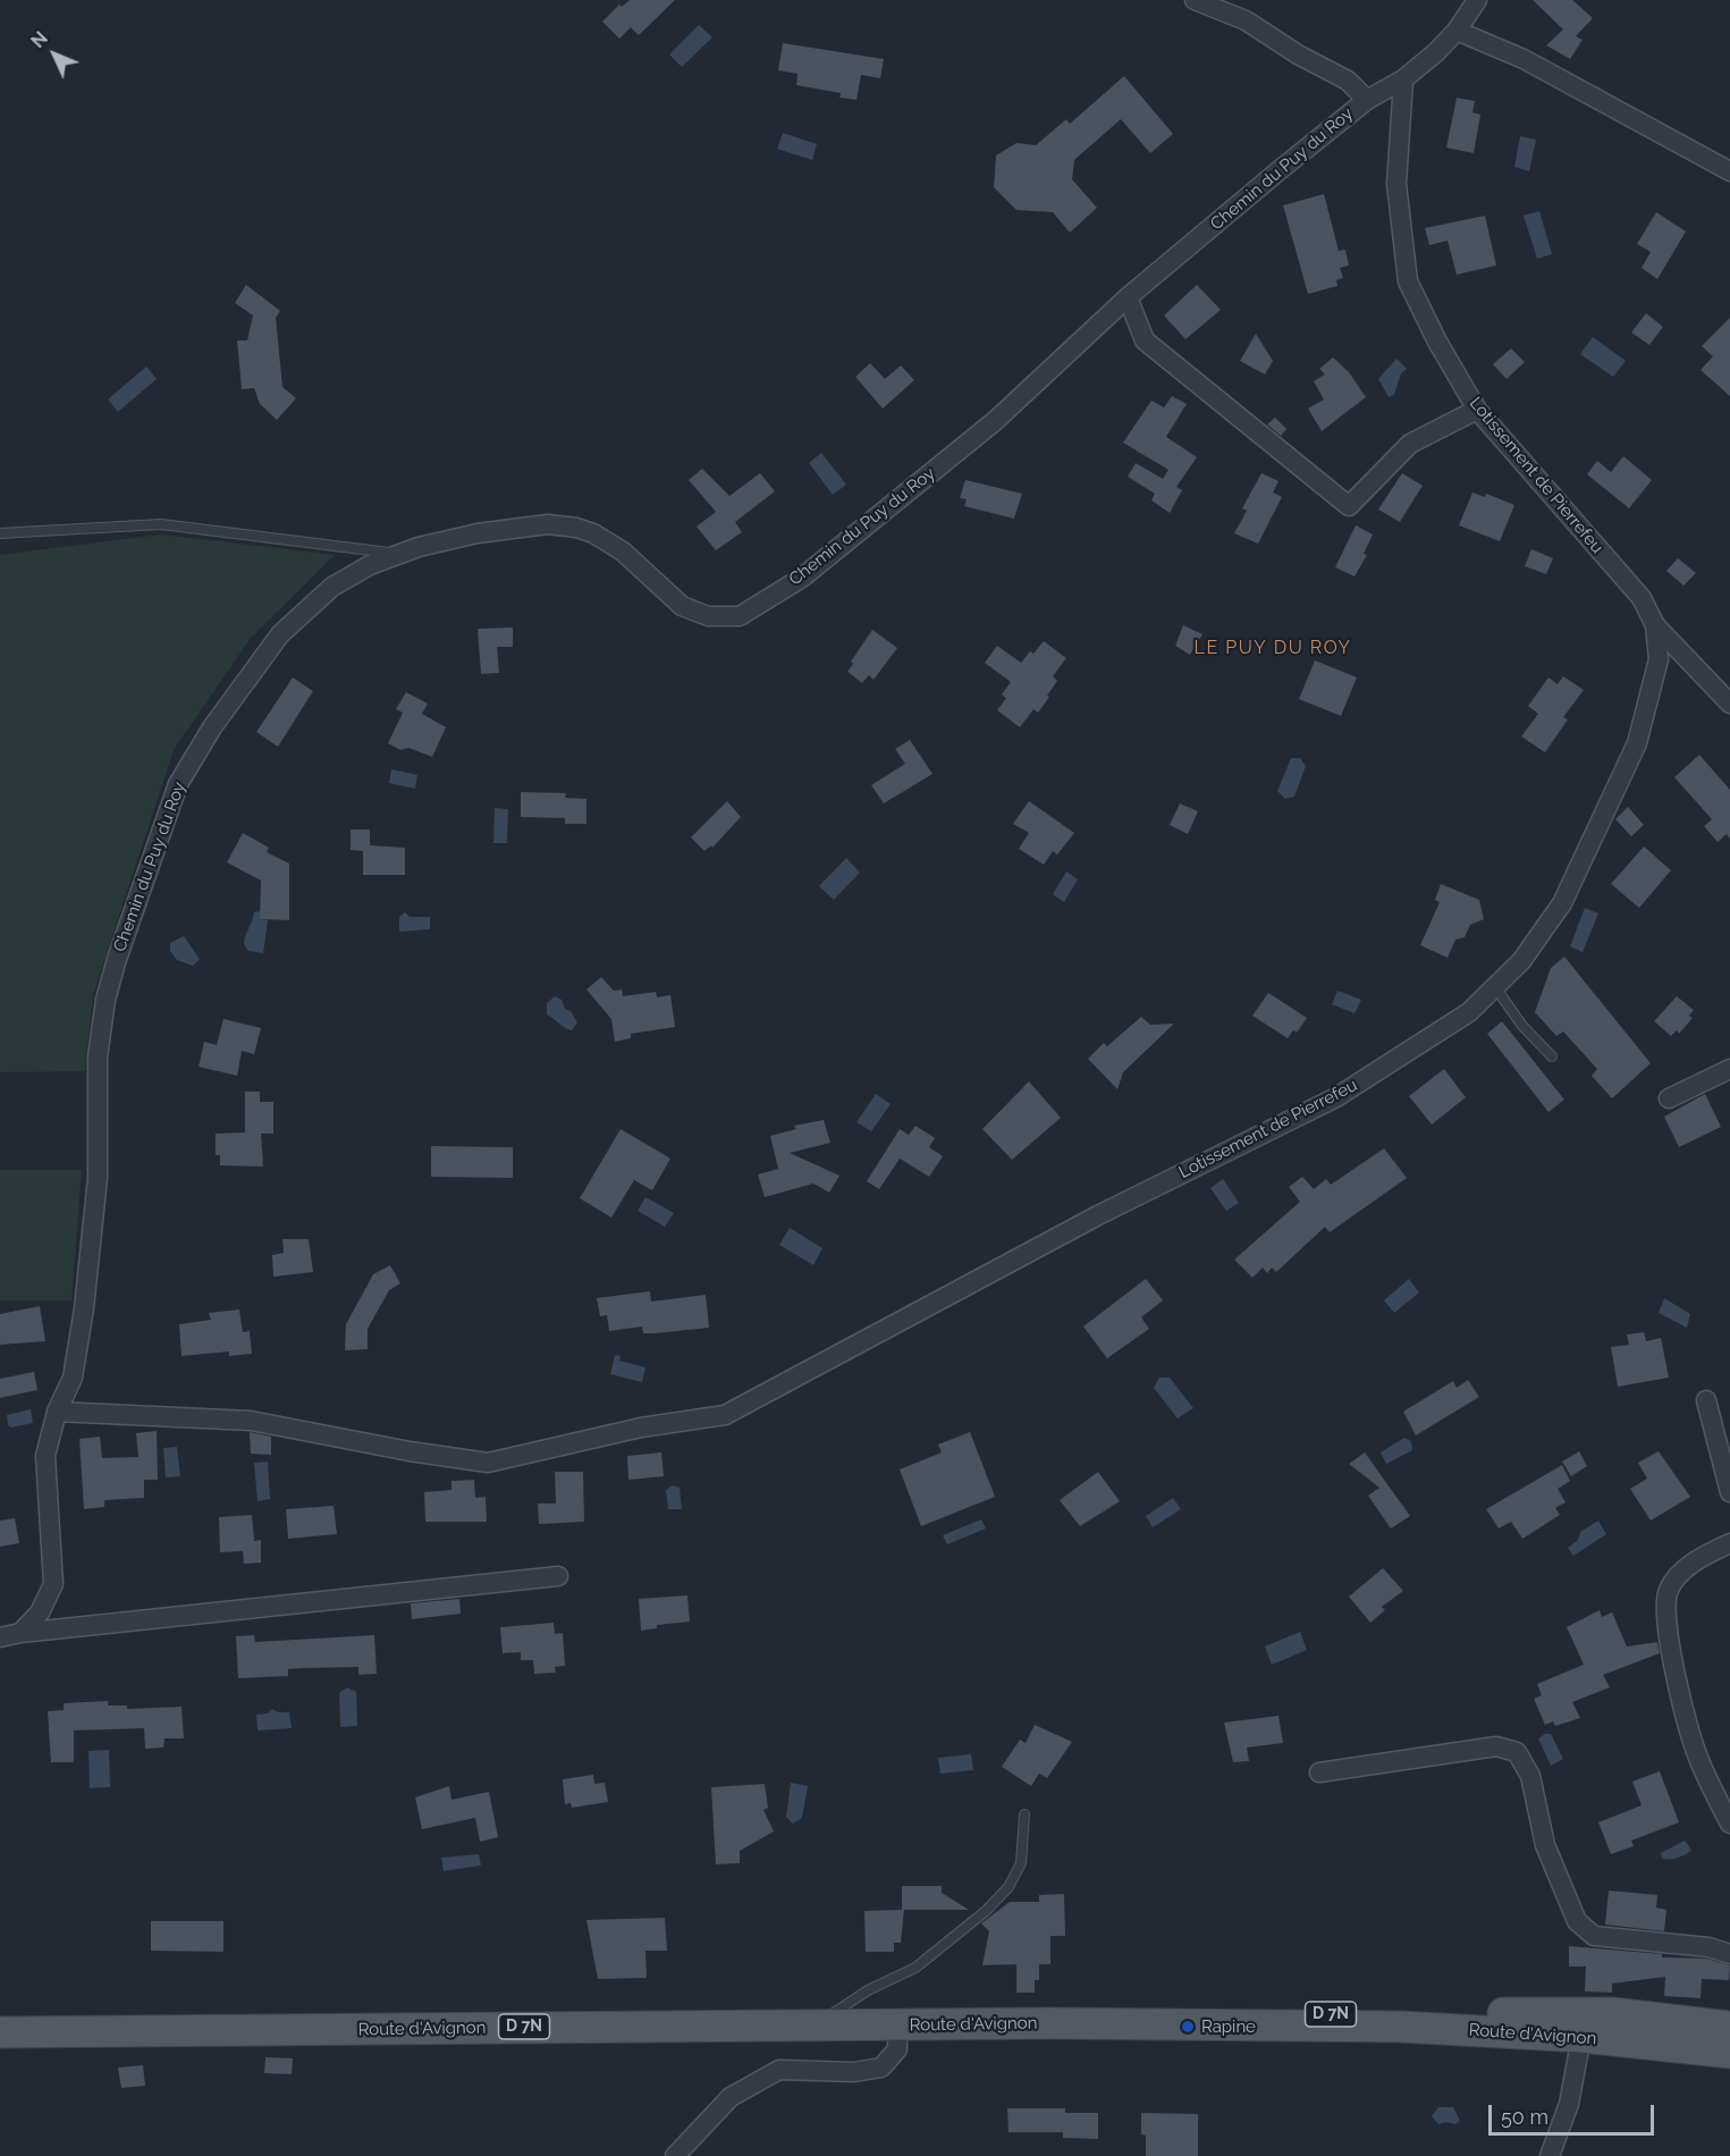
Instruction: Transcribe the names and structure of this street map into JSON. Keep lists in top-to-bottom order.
{
  "streets": {
    "main road": ["D 7N", "Route d'Avignon"],
    "street": ["Chemin du Puy du Roy", "Lotissement de Pierrefeu"]
  },
  "crossings": [
    ["Chemin du Puy du Roy", "Lotissement de Pierrefeu"]
  ],
  "districts": ["LE PUY DU ROY"],
  "places": ["Rapine"],
  "scale_bar": "50 m",
  "north": "top left"
}
